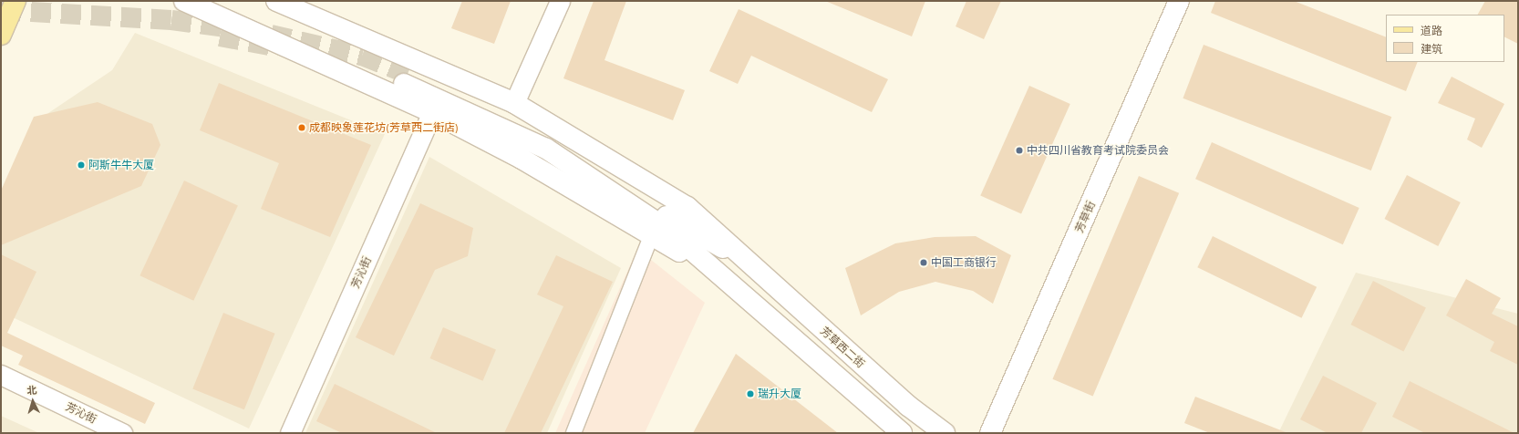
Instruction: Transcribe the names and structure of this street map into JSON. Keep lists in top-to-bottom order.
{
  "streets": {
    "main road": ["芳草街", "芳草西二街"],
    "street": ["芳沁街"]
  },
  "places": [
    "成都映象莲花坊(芳草西二街店)",
    "中共四川省教育考试院委员会",
    "阿斯牛牛大厦",
    "中国工商银行",
    "瑞升大厦"
  ],
  "legend": ["道路", "建筑"],
  "north": "top"
}
